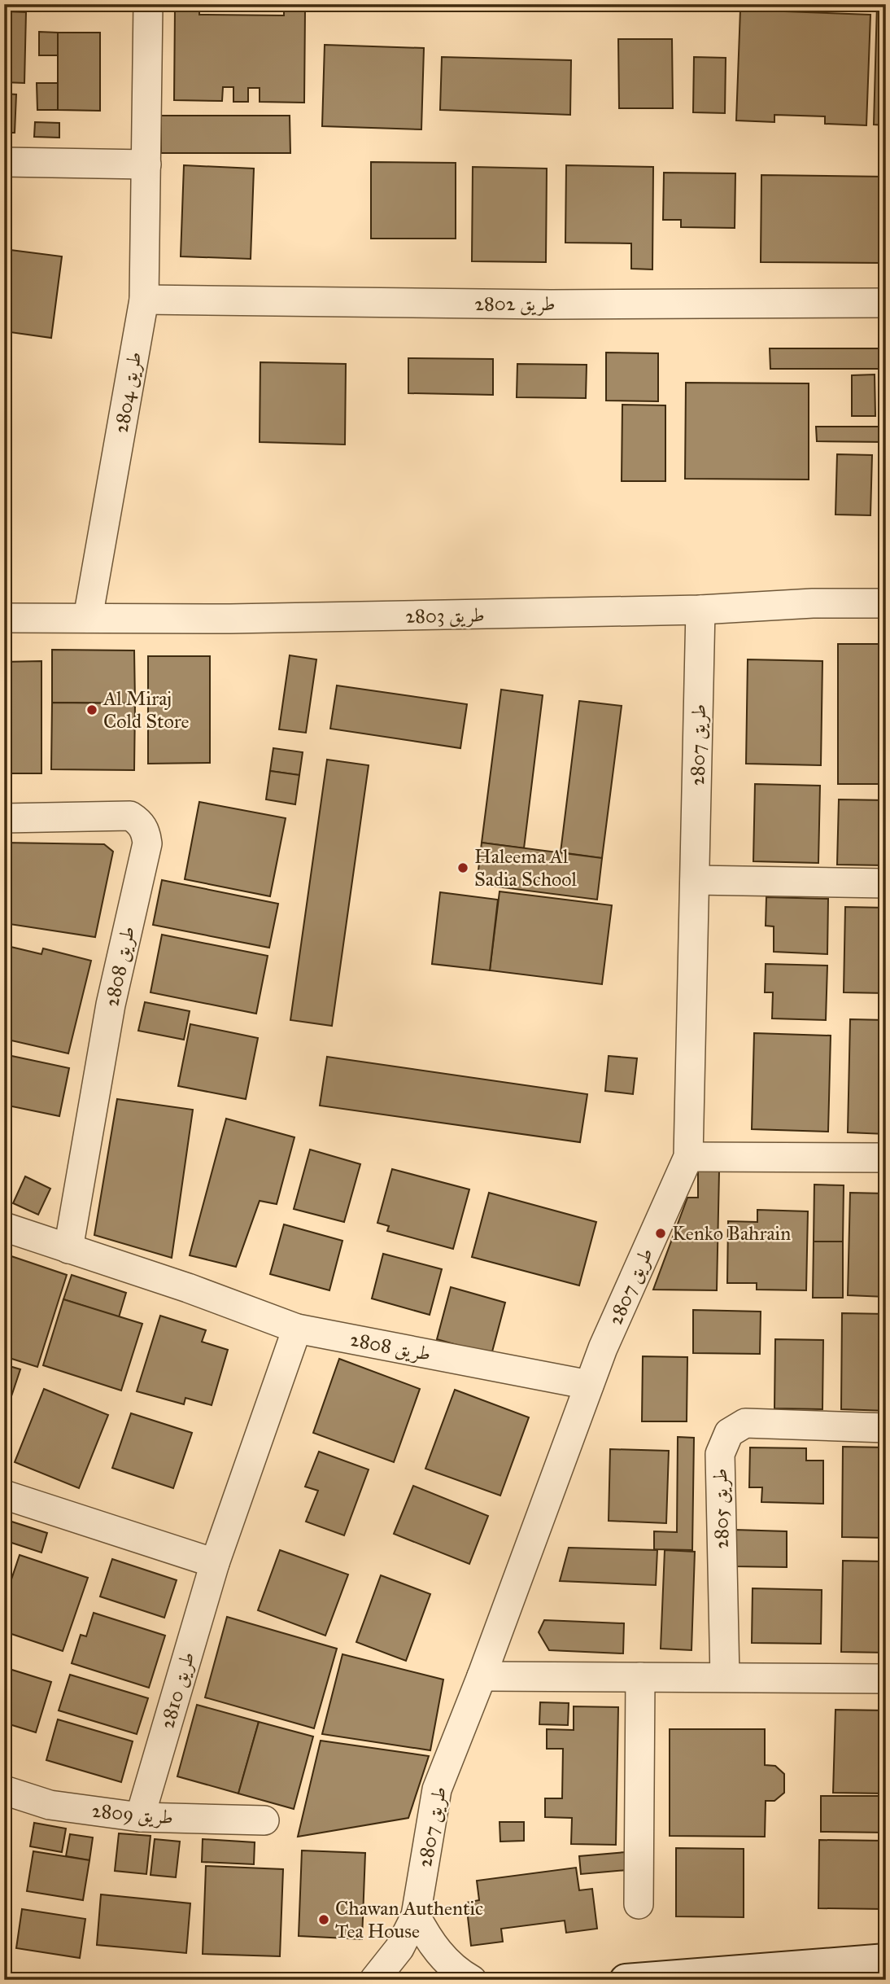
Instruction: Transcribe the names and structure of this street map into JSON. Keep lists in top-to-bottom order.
{
  "streets": {
    "street": [
      "طريق 2802",
      "طريق 2804",
      "طريق 2803",
      "طريق 2807",
      "طريق 2808",
      "طريق 2805",
      "طريق 2810",
      "طريق 2809"
    ]
  },
  "crossings": [
    ["طريق 2802", "طريق 2804"],
    ["طريق 2804", "طريق 2803"],
    ["طريق 2803", "طريق 2807"],
    ["طريق 2807", "طريق 2808"],
    ["طريق 2808", "طريق 2810"],
    ["طريق 2810", "طريق 2809"]
  ],
  "places": [
    "Al Miraj Cold Store",
    "Haleema Al Sadia School",
    "Kenko Bahrain",
    "Chawan Authentic Tea House"
  ]
}
